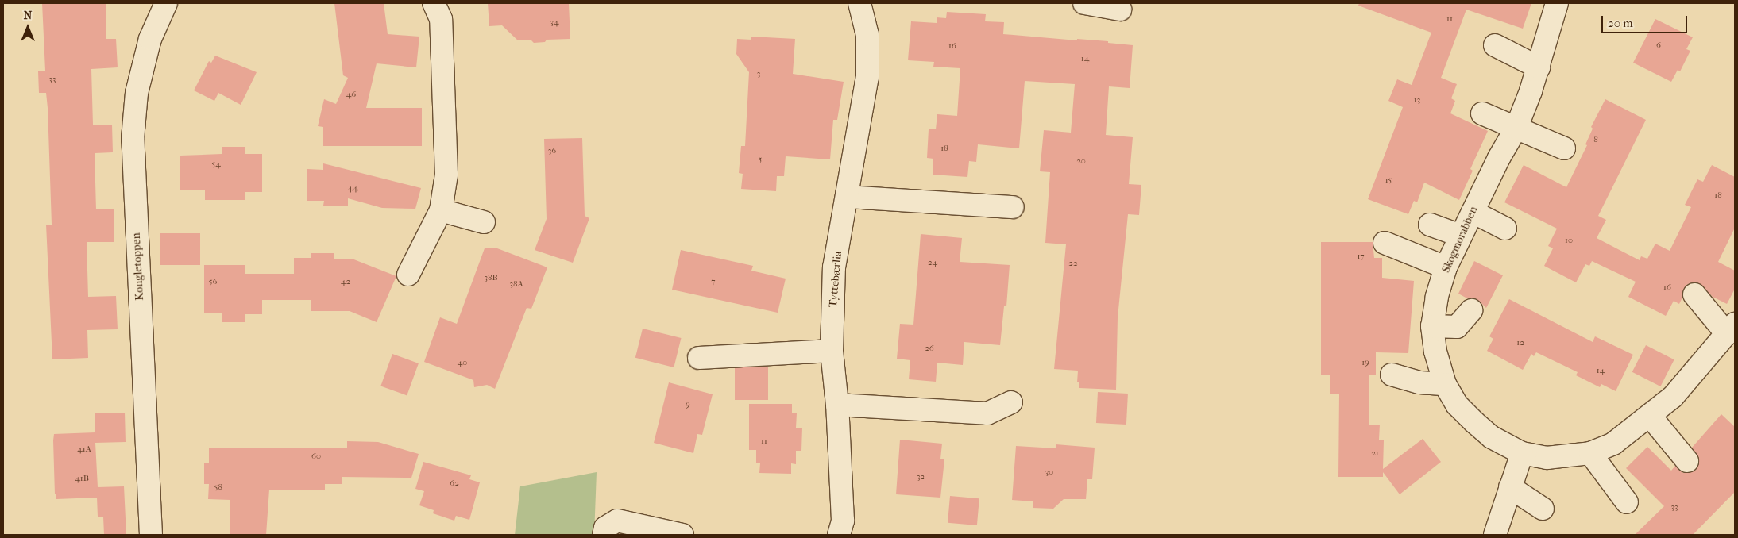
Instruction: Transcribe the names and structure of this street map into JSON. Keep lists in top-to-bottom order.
{
  "streets": {
    "street": ["Skogmorabben", "Kongletoppen", "Tyttebærlia"]
  },
  "house_numbers": [
    "11",
    "34",
    "6",
    "16",
    "14",
    "3",
    "33",
    "46",
    "13",
    "8",
    "18",
    "36",
    "5",
    "20",
    "54",
    "15",
    "44",
    "18",
    "10",
    "17",
    "24",
    "22",
    "38B",
    "56",
    "42",
    "7",
    "38A",
    "16",
    "12",
    "26",
    "40",
    "19",
    "14",
    "9",
    "11",
    "41A",
    "21",
    "60",
    "30",
    "32",
    "41B",
    "62",
    "58",
    "33"
  ],
  "scale_bar": "20 m",
  "north": "top"
}
